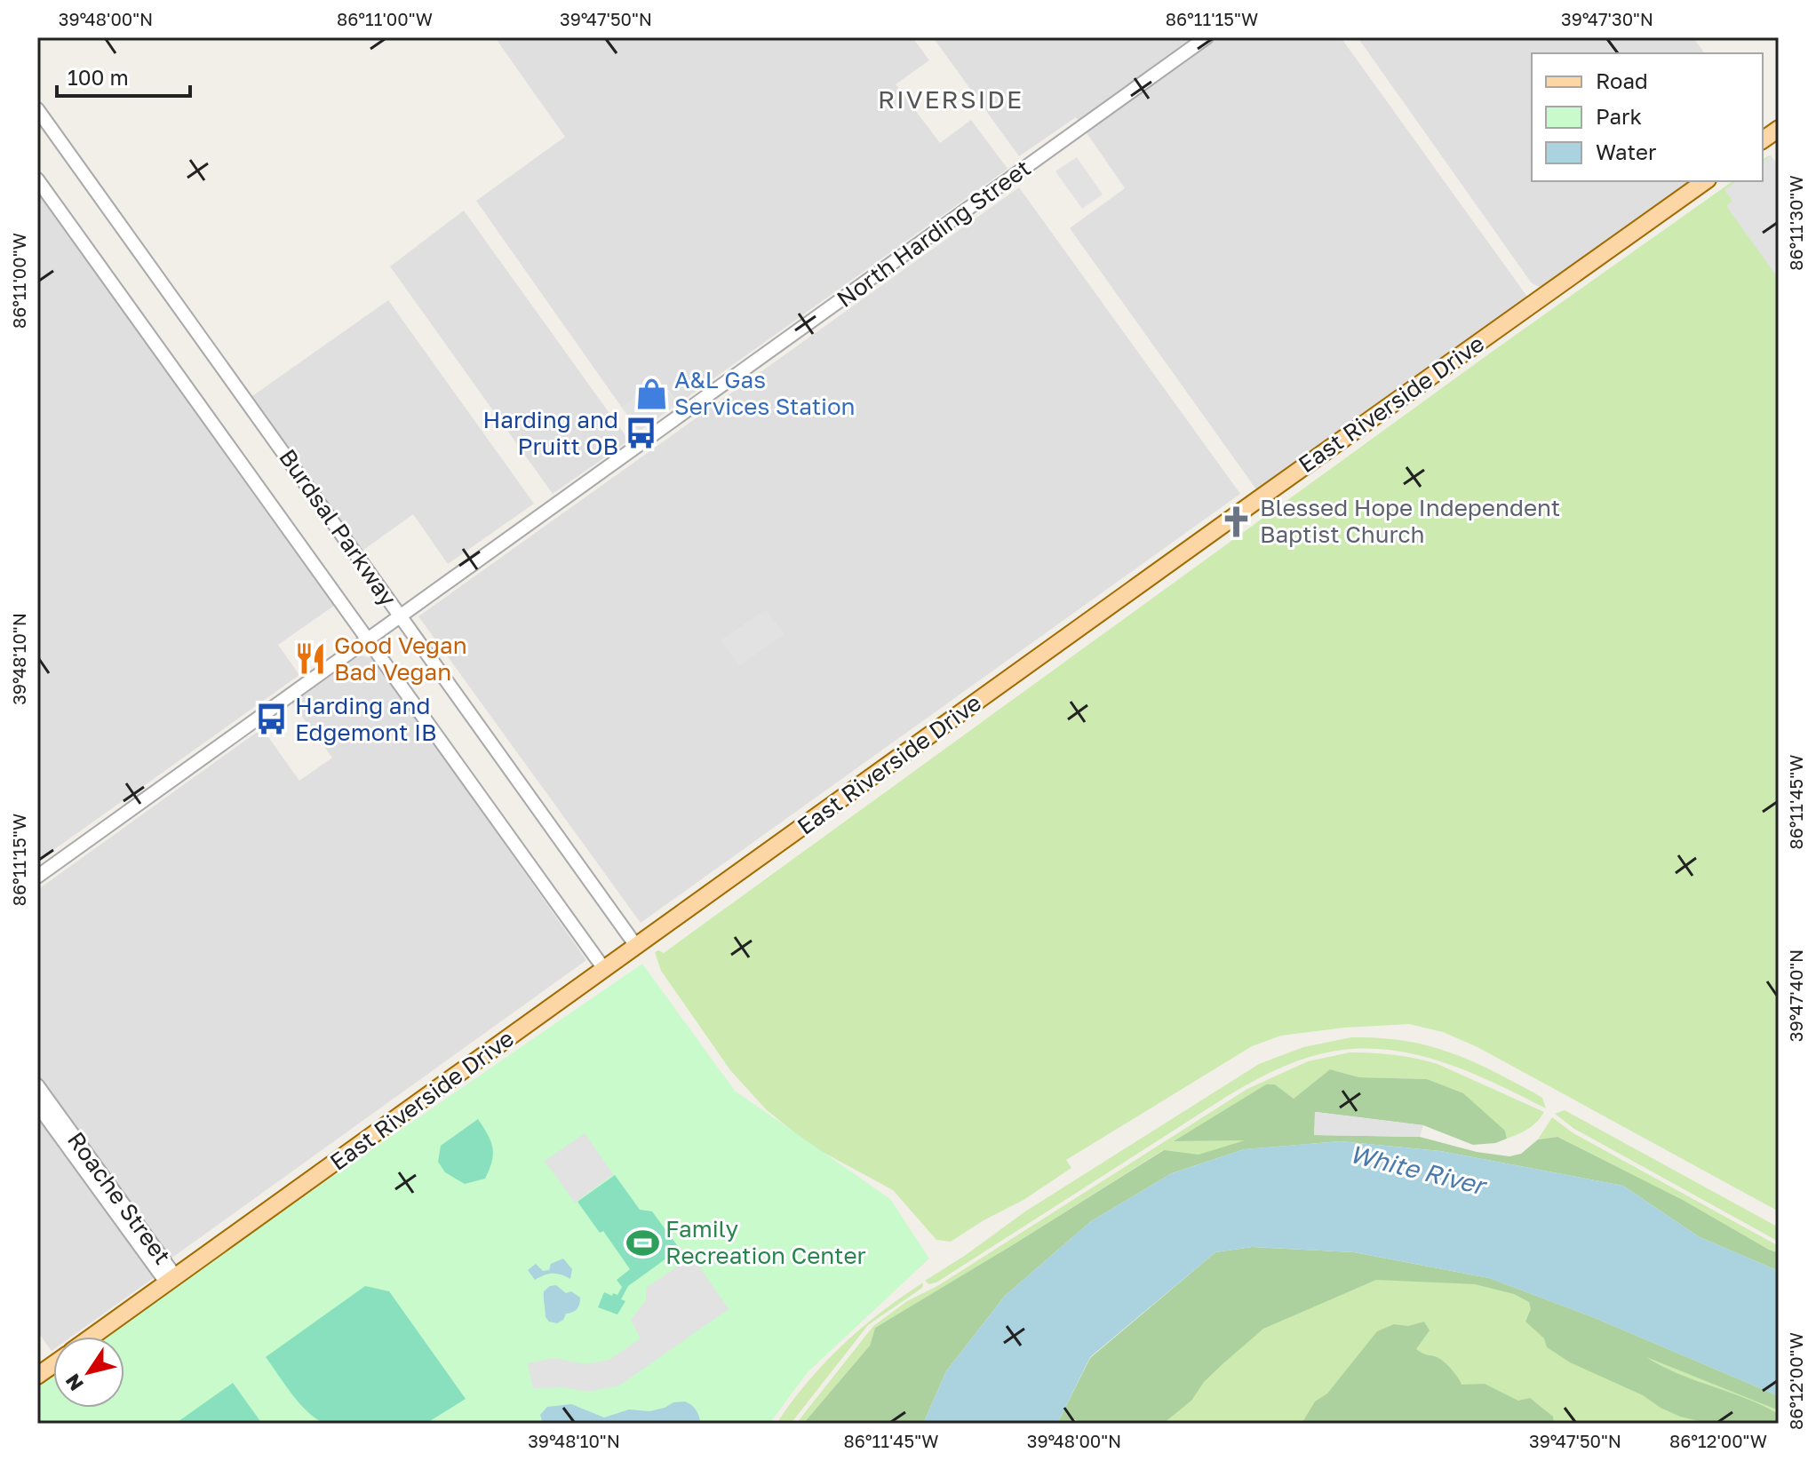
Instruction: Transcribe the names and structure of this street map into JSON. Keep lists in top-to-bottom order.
{
  "streets": {
    "main road": ["East Riverside Drive"],
    "street": ["North Harding Street", "Burdsal Parkway", "Roache Street"]
  },
  "crossings": [
    ["North Harding Street", "Burdsal Parkway"],
    ["East Riverside Drive", "Burdsal Parkway"],
    ["East Riverside Drive", "Roache Street"]
  ],
  "districts": ["RIVERSIDE"],
  "water": ["White River"],
  "places": {
    "shop": ["A&L Gas Services Station"],
    "bus stop": ["Harding and Pruitt OB", "Harding and Edgemont IB"],
    "church": ["Blessed Hope Independent Baptist Church"],
    "restaurant": ["Good Vegan Bad Vegan"],
    "sports": ["Family Recreation Center"]
  },
  "legend": ["Road", "Park", "Water"],
  "scale_bar": "100 m",
  "north": "bottom left",
  "coordinates": [
    "39°48'00\"N",
    "86°11'00\"W",
    "39°47'50\"N",
    "86°11'15\"W",
    "39°47'30\"N",
    "86°11'30\"W",
    "39°48'10\"N",
    "86°11'45\"W",
    "39°47'40\"N",
    "86°12'00\"W"
  ]
}
